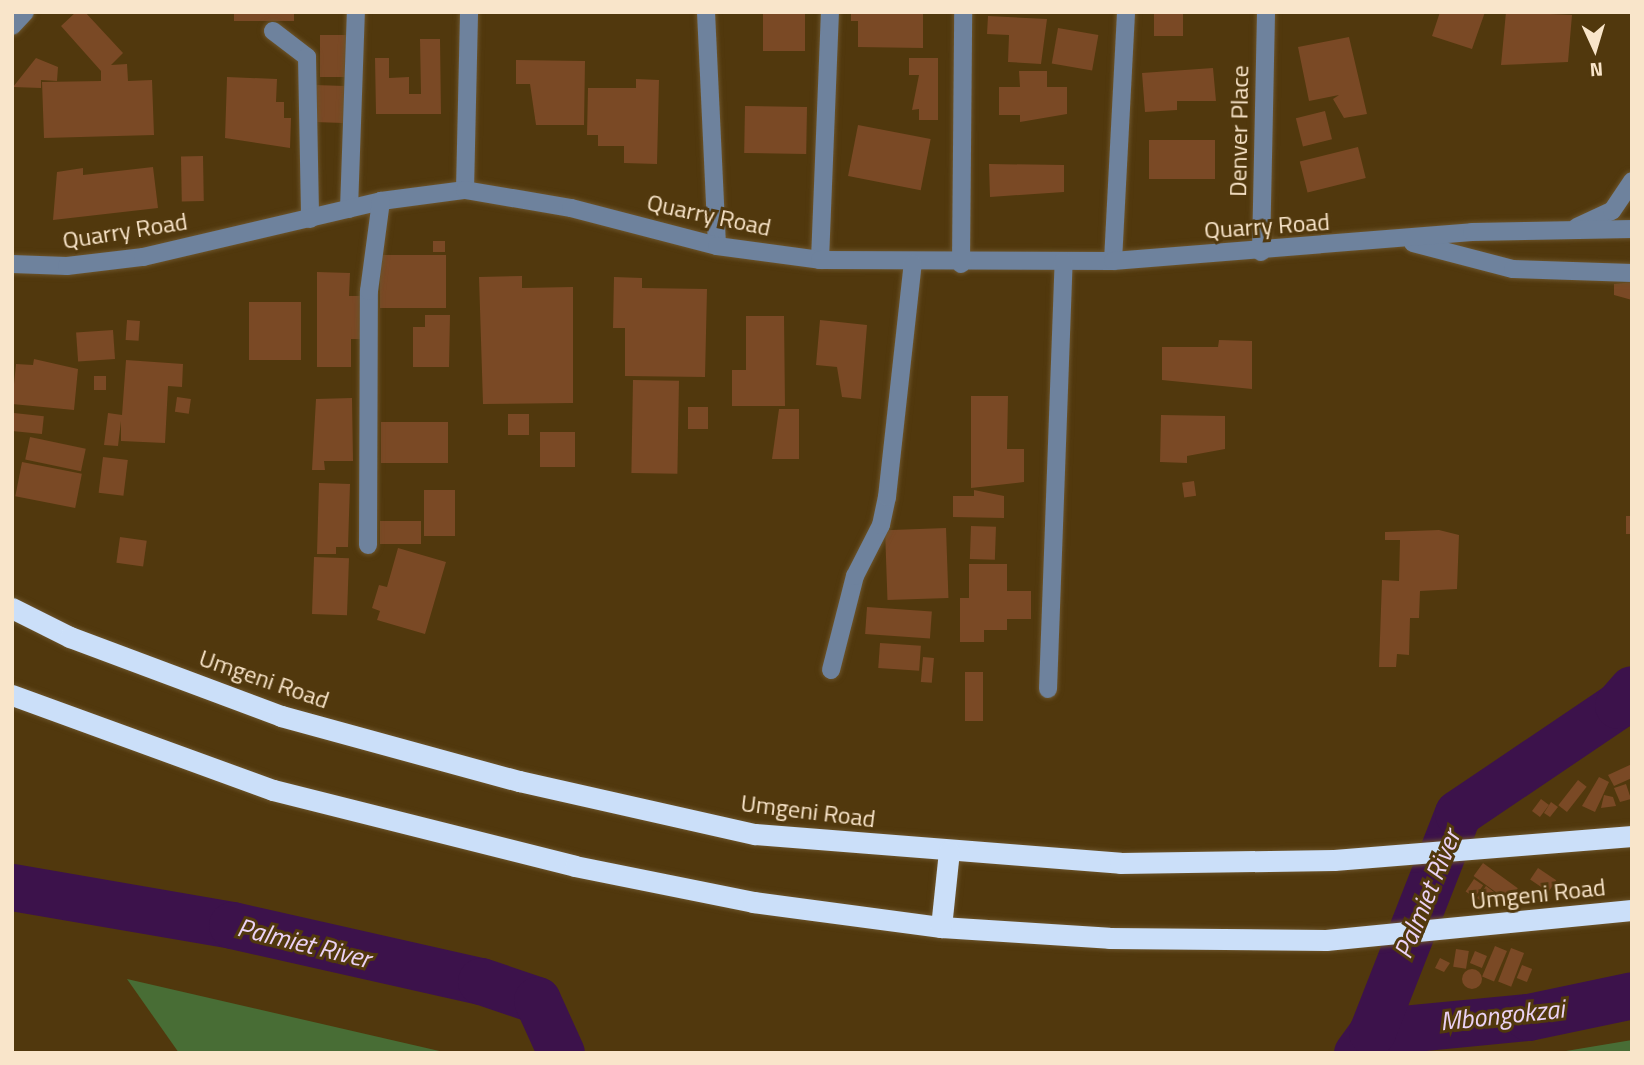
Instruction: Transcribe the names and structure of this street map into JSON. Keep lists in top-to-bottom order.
{
  "streets": {
    "highway": ["Umgeni Road"],
    "street": ["Denver Place", "Quarry Road"]
  },
  "crossings": [
    ["Denver Place", "Quarry Road"]
  ],
  "water": ["Palmiet River", "Mbongokzai"],
  "north": "bottom"
}
